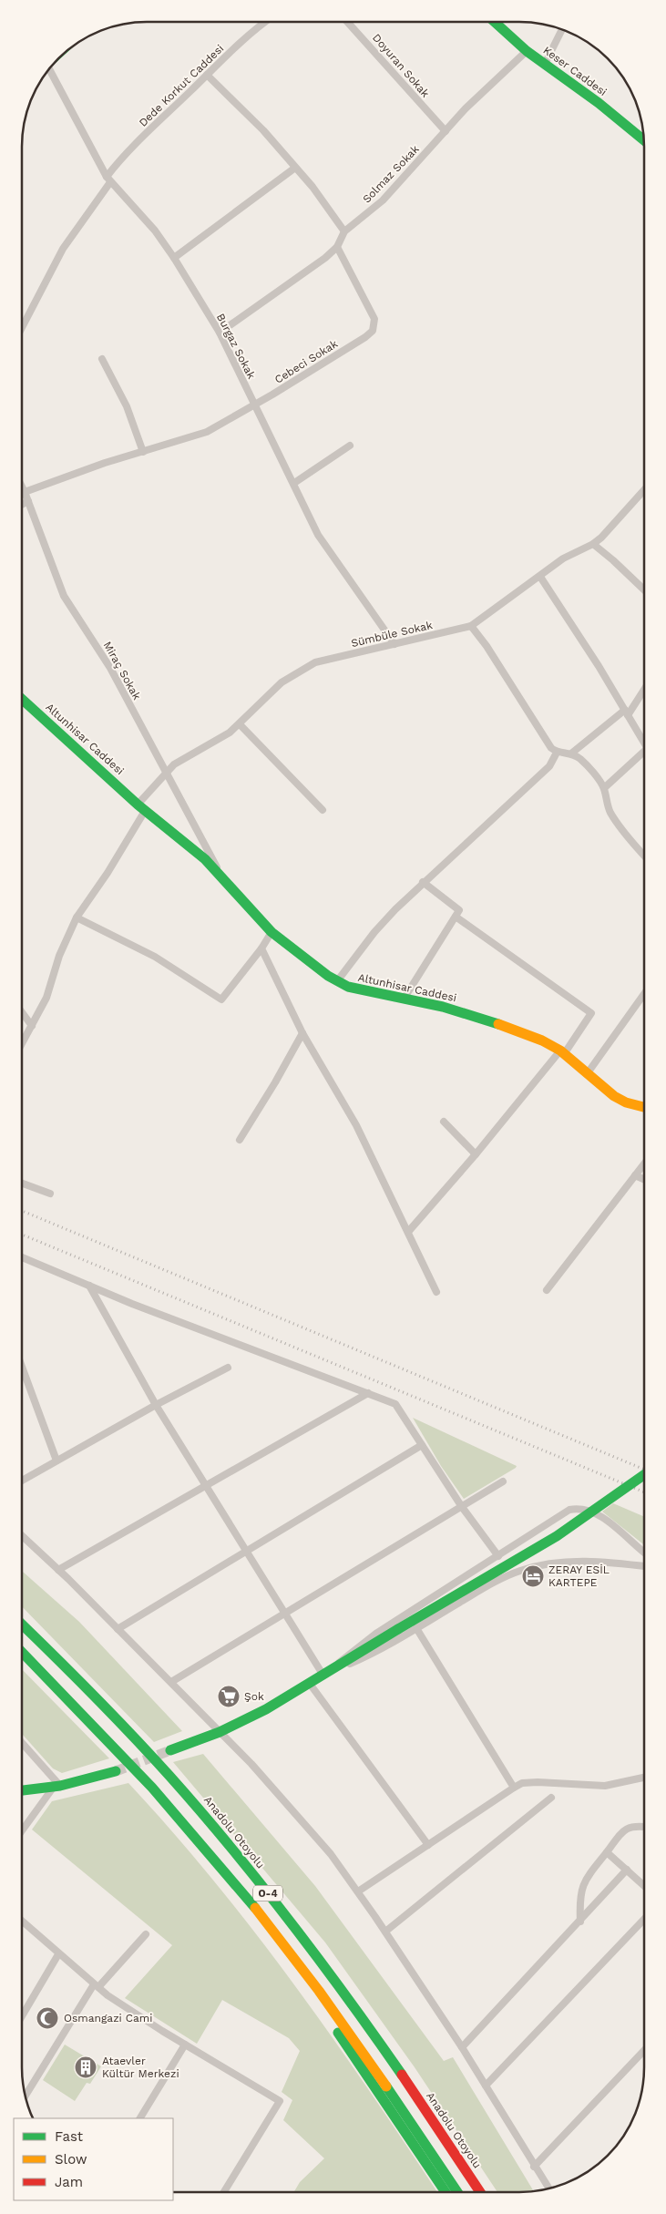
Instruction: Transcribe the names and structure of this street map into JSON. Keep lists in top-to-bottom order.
{
  "streets": {
    "main road": [
      "Keser Caddesi",
      "Altunhisar Caddesi",
      "Anadolu Otoyolu",
      "O-4"
    ],
    "street": [
      "Doyuran Sokak",
      "Dede Korkut Caddesi",
      "Solmaz Sokak",
      "Burgaz Sokak",
      "Cebeci Sokak",
      "Sümbüle Sokak",
      "Miraç Sokak"
    ]
  },
  "crossings": [
    ["Doyuran Sokak", "Solmaz Sokak"],
    ["Keser Caddesi", "Solmaz Sokak"],
    ["Dede Korkut Caddesi", "Burgaz Sokak"],
    ["Solmaz Sokak", "Burgaz Sokak"],
    ["Solmaz Sokak", "Cebeci Sokak"],
    ["Burgaz Sokak", "Cebeci Sokak"],
    ["Burgaz Sokak", "Sümbüle Sokak"],
    ["Cebeci Sokak", "Miraç Sokak"],
    ["Sümbüle Sokak", "Miraç Sokak"],
    ["Sümbüle Sokak", "Altunhisar Caddesi"],
    ["Miraç Sokak", "Altunhisar Caddesi"]
  ],
  "places": {
    "hotel": ["ZERAY ESİL KARTEPE"],
    "supermarket": ["Şok"],
    "mosque": ["Osmangazi Cami"],
    "building": ["Ataevler Kültür Merkezi"]
  },
  "legend": ["Fast", "Slow", "Jam"]
}
